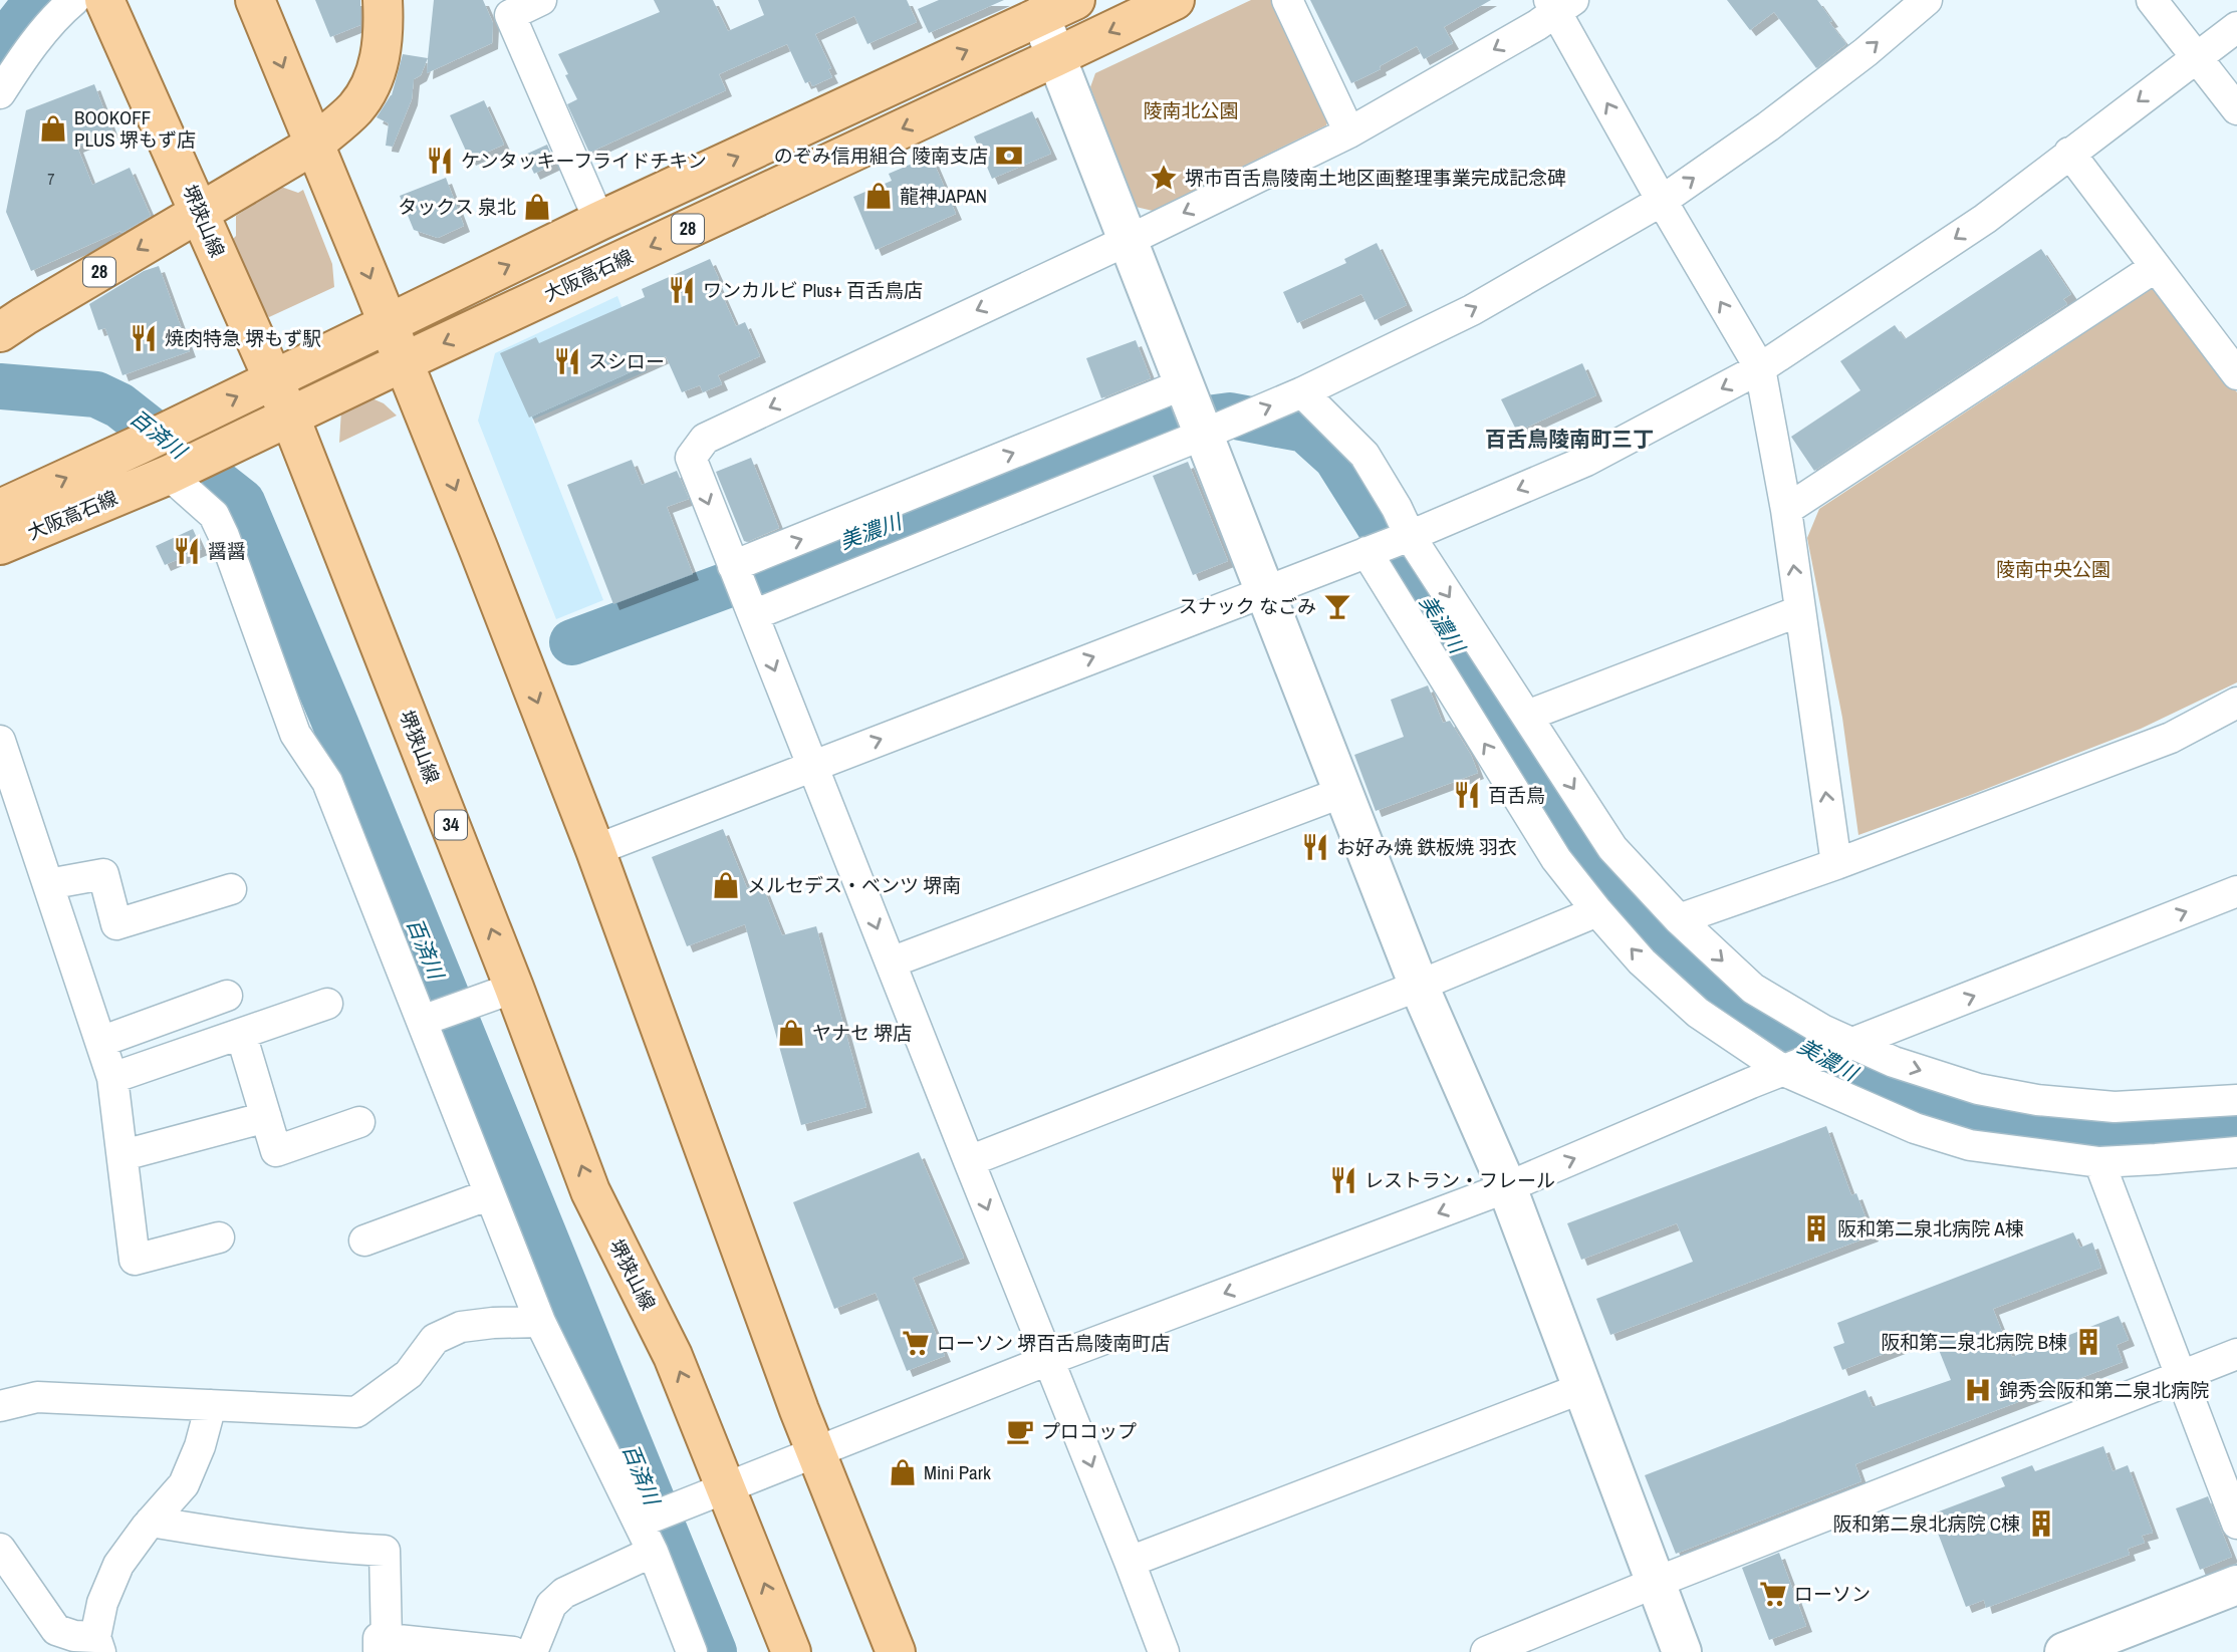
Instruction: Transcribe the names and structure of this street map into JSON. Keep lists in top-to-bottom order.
{
  "streets": {
    "main road": [
      "堺狭山線",
      "28",
      "大阪高石線",
      "34"
    ]
  },
  "crossings": [
    ["堺狭山線", "28"],
    ["堺狭山線", "大阪高石線"]
  ],
  "districts": ["百舌鳥陵南町三丁"],
  "water": ["百済川", "美濃川"],
  "parks": ["陵南北公園", "陵南中央公園"],
  "places": {
    "shop": [
      "BOOKOFF PLUS 堺もず店",
      "龍神JAPAN",
      "タックス 泉北",
      "メルセデス・ベンツ 堺南",
      "ヤナセ 堺店",
      "Mini Park"
    ],
    "bank": ["のぞみ信用組合 陵南支店"],
    "restaurant": [
      "ケンタッキーフライドチキン",
      "ワンカルビ Plus+ 百舌鳥店",
      "焼肉特急 堺もず駅",
      "スシロー",
      "醤醤",
      "百舌鳥",
      "お好み焼 鉄板焼 羽衣",
      "レストラン・フレール"
    ],
    "place": ["堺市百舌鳥陵南土地区画整理事業完成記念碑"],
    "bar": ["スナック なごみ"],
    "building": ["阪和第二泉北病院 A棟", "阪和第二泉北病院 B棟", "阪和第二泉北病院 C棟"],
    "supermarket": ["ローソン 堺百舌鳥陵南町店", "ローソン"],
    "hospital": ["錦秀会阪和第二泉北病院"],
    "cafe": ["プロコップ"]
  },
  "house_numbers": ["7"]
}
